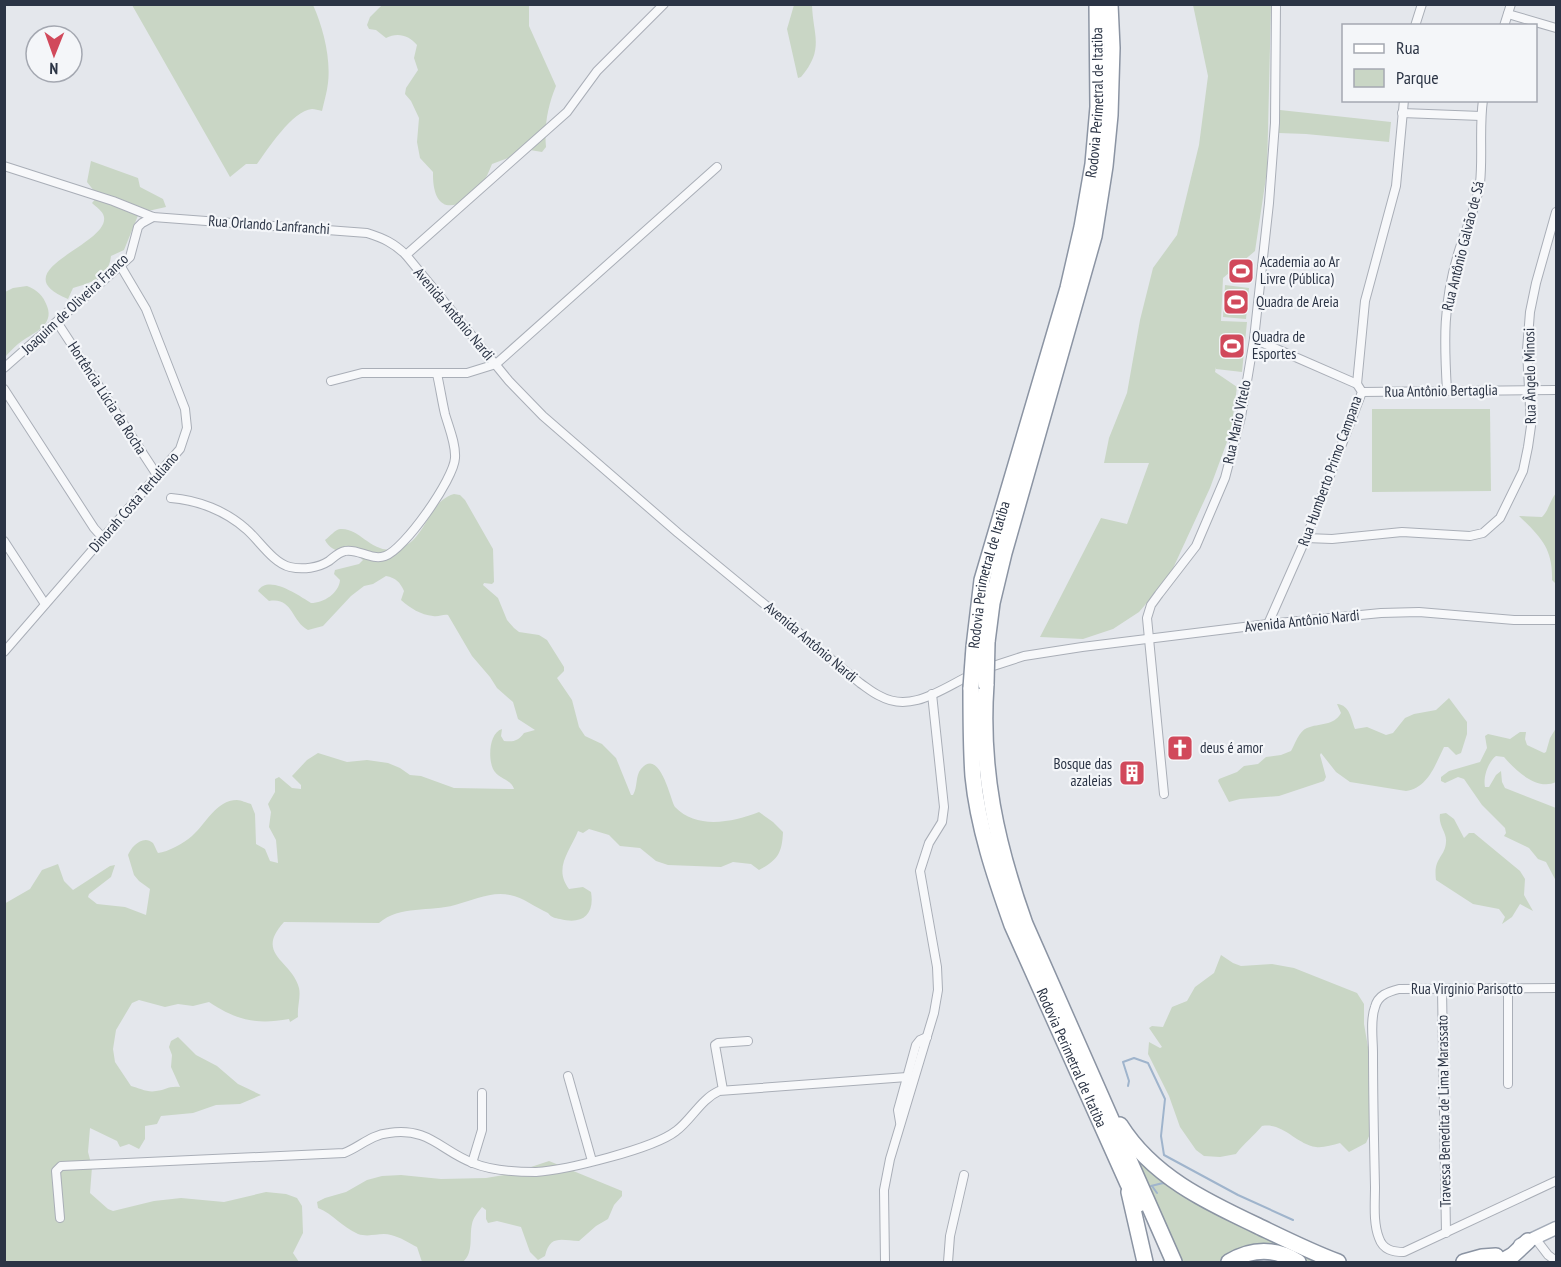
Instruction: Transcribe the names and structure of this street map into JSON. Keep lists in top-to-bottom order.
{
  "streets": {
    "highway": ["Rodovia Perimetral de Itatiba"],
    "street": [
      "Rua Orlando Lanfranchi",
      "Rua Antônio Galvão de Sá",
      "Joaquim de Oliveira Franco",
      "Avenida Antônio Nardi",
      "Rua Ângelo Minosi",
      "Rua Antônio Bertaglia",
      "Hortência Lúcia da Rocha",
      "Rua Mario Vitelo",
      "Rua Humberto Primo Campana",
      "Dinorah Costa Tertuliano",
      "Rua Virginio Parisotto",
      "Travessa Benedita de Lima Marassato"
    ]
  },
  "crossings": [
    ["Rua Orlando Lanfranchi", "Joaquim de Oliveira Franco"],
    ["Rua Orlando Lanfranchi", "Avenida Antônio Nardi"],
    ["Rua Antônio Galvão de Sá", "Rua Antônio Bertaglia"],
    ["Joaquim de Oliveira Franco", "Hortência Lúcia da Rocha"],
    ["Joaquim de Oliveira Franco", "Dinorah Costa Tertuliano"],
    ["Avenida Antônio Nardi", "Rua Mario Vitelo"],
    ["Avenida Antônio Nardi", "Rua Humberto Primo Campana"],
    ["Rua Ângelo Minosi", "Rua Antônio Bertaglia"],
    ["Rua Ângelo Minosi", "Rua Humberto Primo Campana"],
    ["Rua Antônio Bertaglia", "Rua Humberto Primo Campana"],
    ["Hortência Lúcia da Rocha", "Dinorah Costa Tertuliano"],
    ["Rua Virginio Parisotto", "Travessa Benedita de Lima Marassato"]
  ],
  "places": {
    "sports": ["Academia ao Ar Livre (Pública)", "Quadra de Areia", "Quadra de Esportes"],
    "church": ["deus é amor"],
    "building": ["Bosque das azaleias"]
  },
  "legend": ["Rua", "Parque"],
  "north": "bottom"
}
